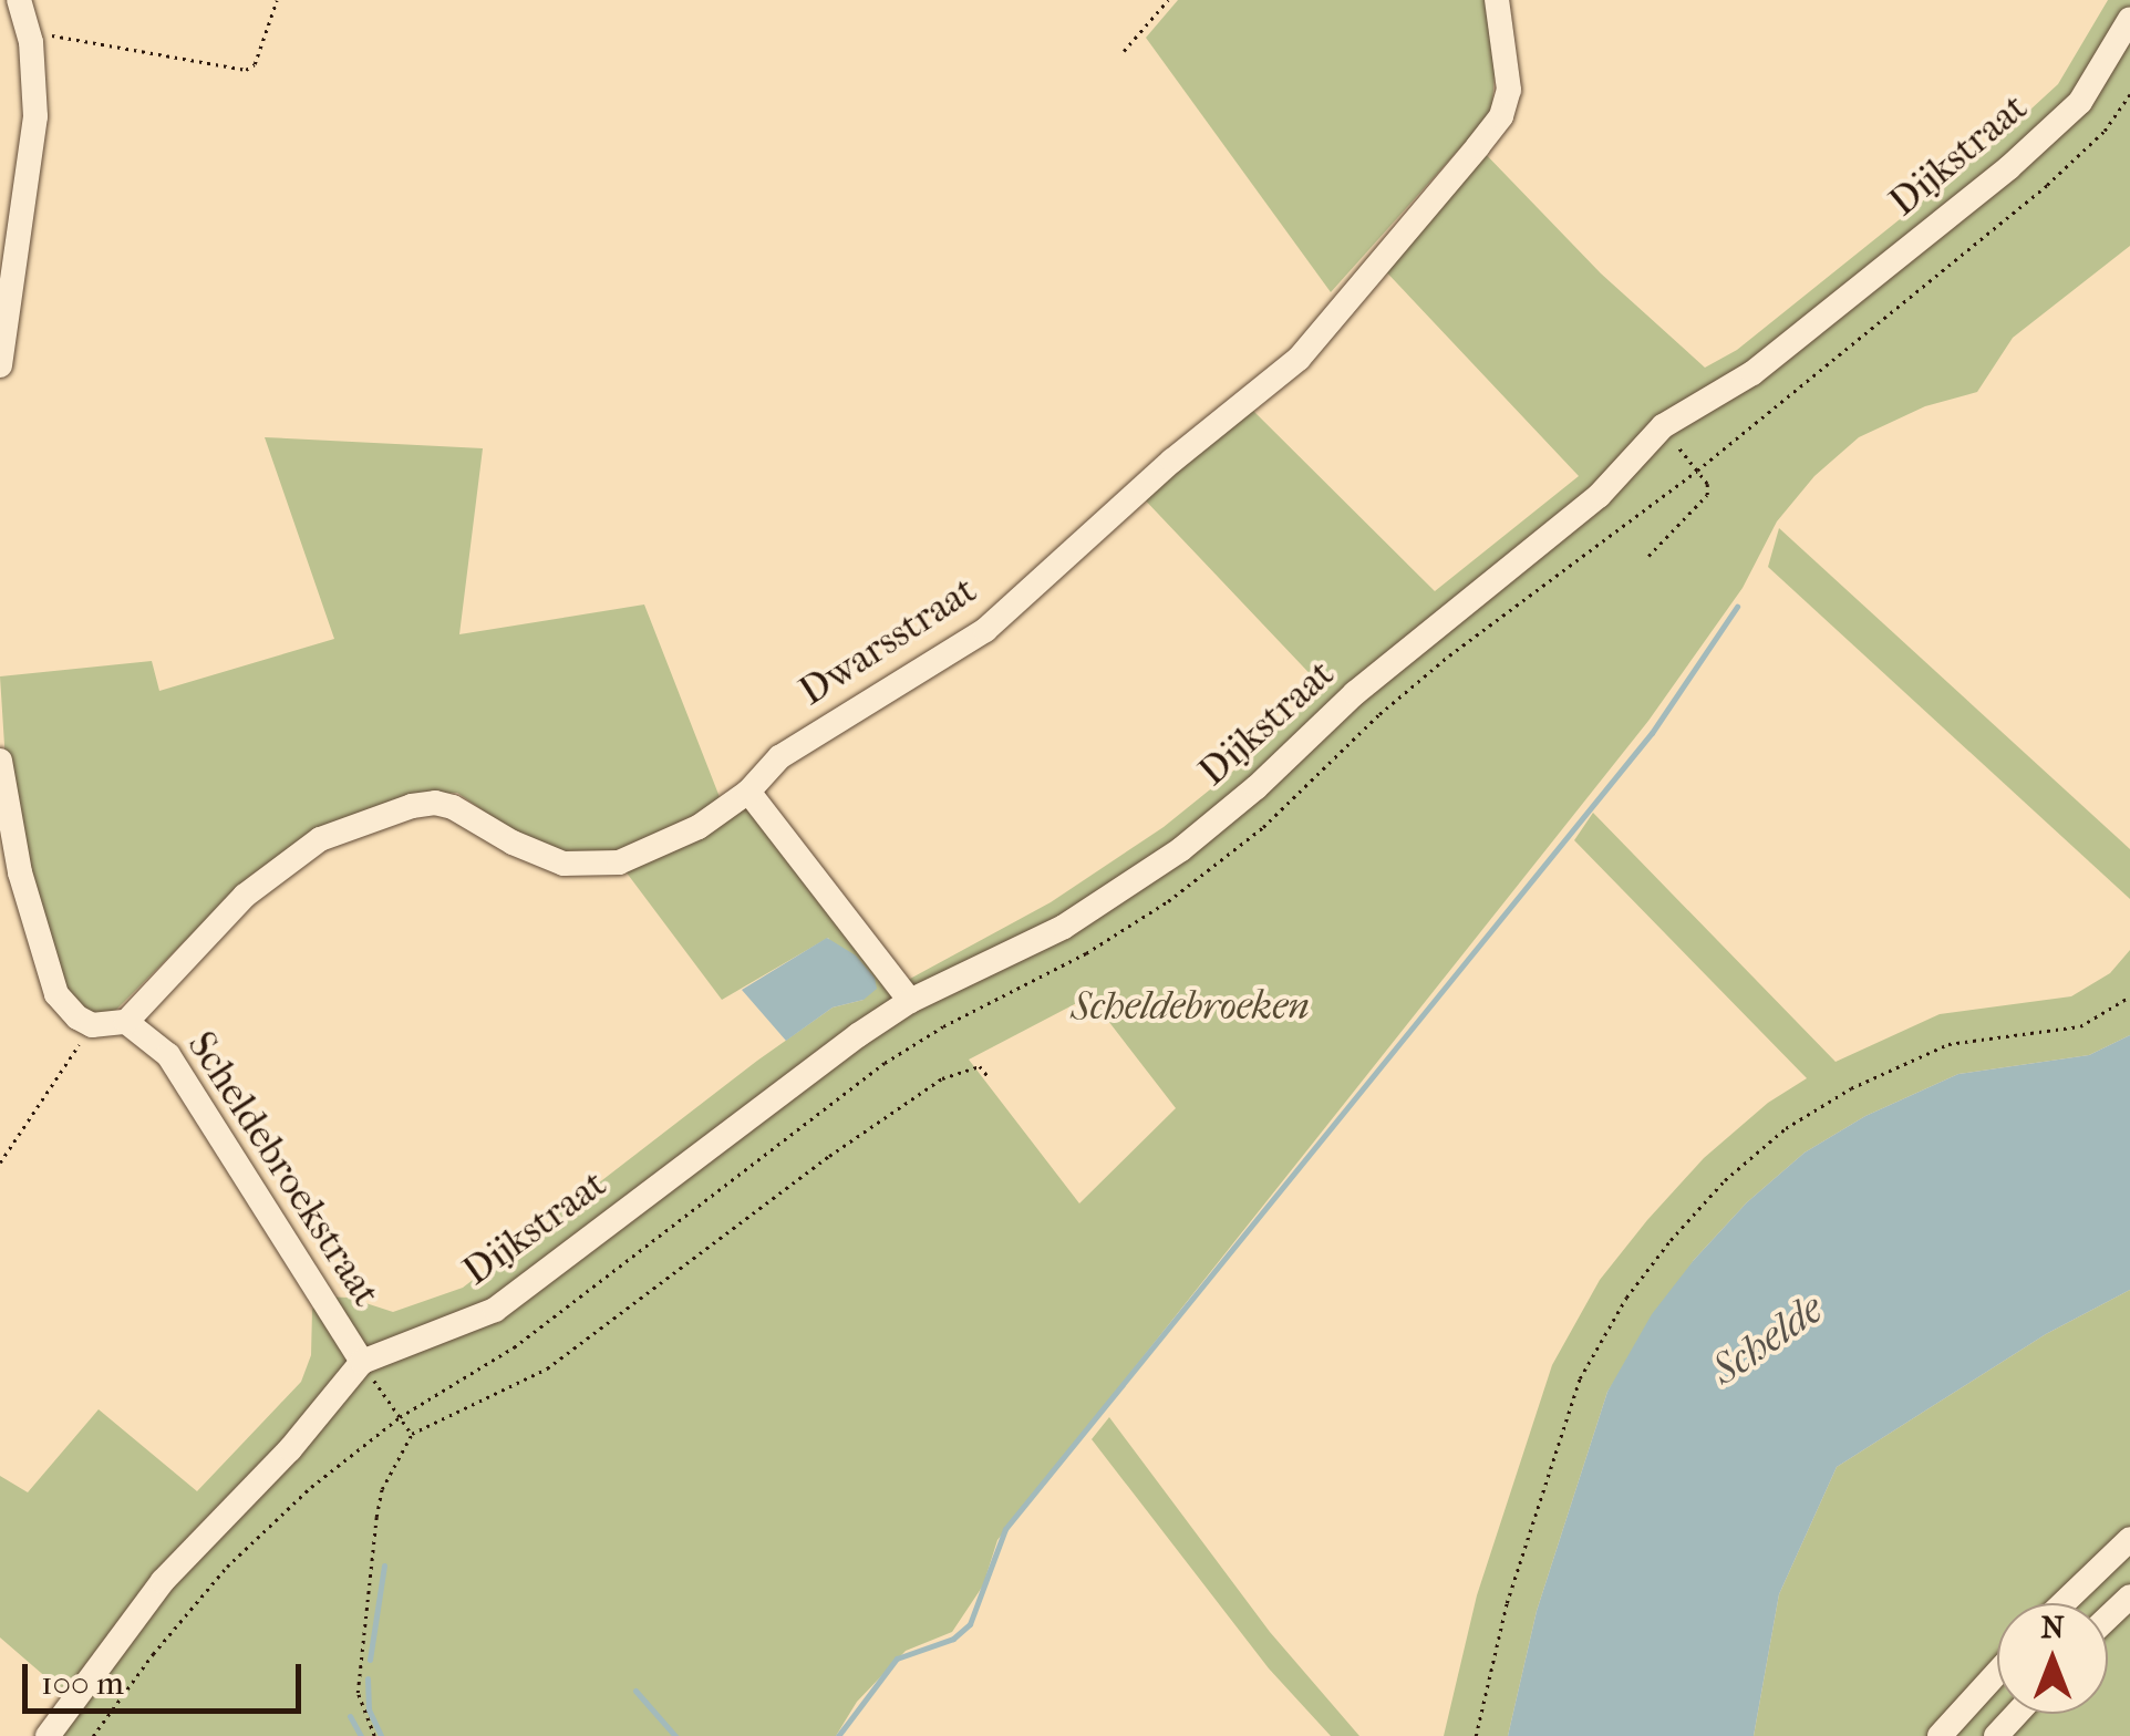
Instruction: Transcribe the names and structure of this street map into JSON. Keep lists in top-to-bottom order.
{
  "streets": {
    "street": ["Dijkstraat", "Dwarsstraat", "Scheldebroekstraat"]
  },
  "crossings": [
    ["Dijkstraat", "Scheldebroekstraat"],
    ["Dwarsstraat", "Scheldebroekstraat"]
  ],
  "water": ["Schelde"],
  "parks": ["Scheldebroeken"],
  "scale_bar": "100 m",
  "north": "top"
}
